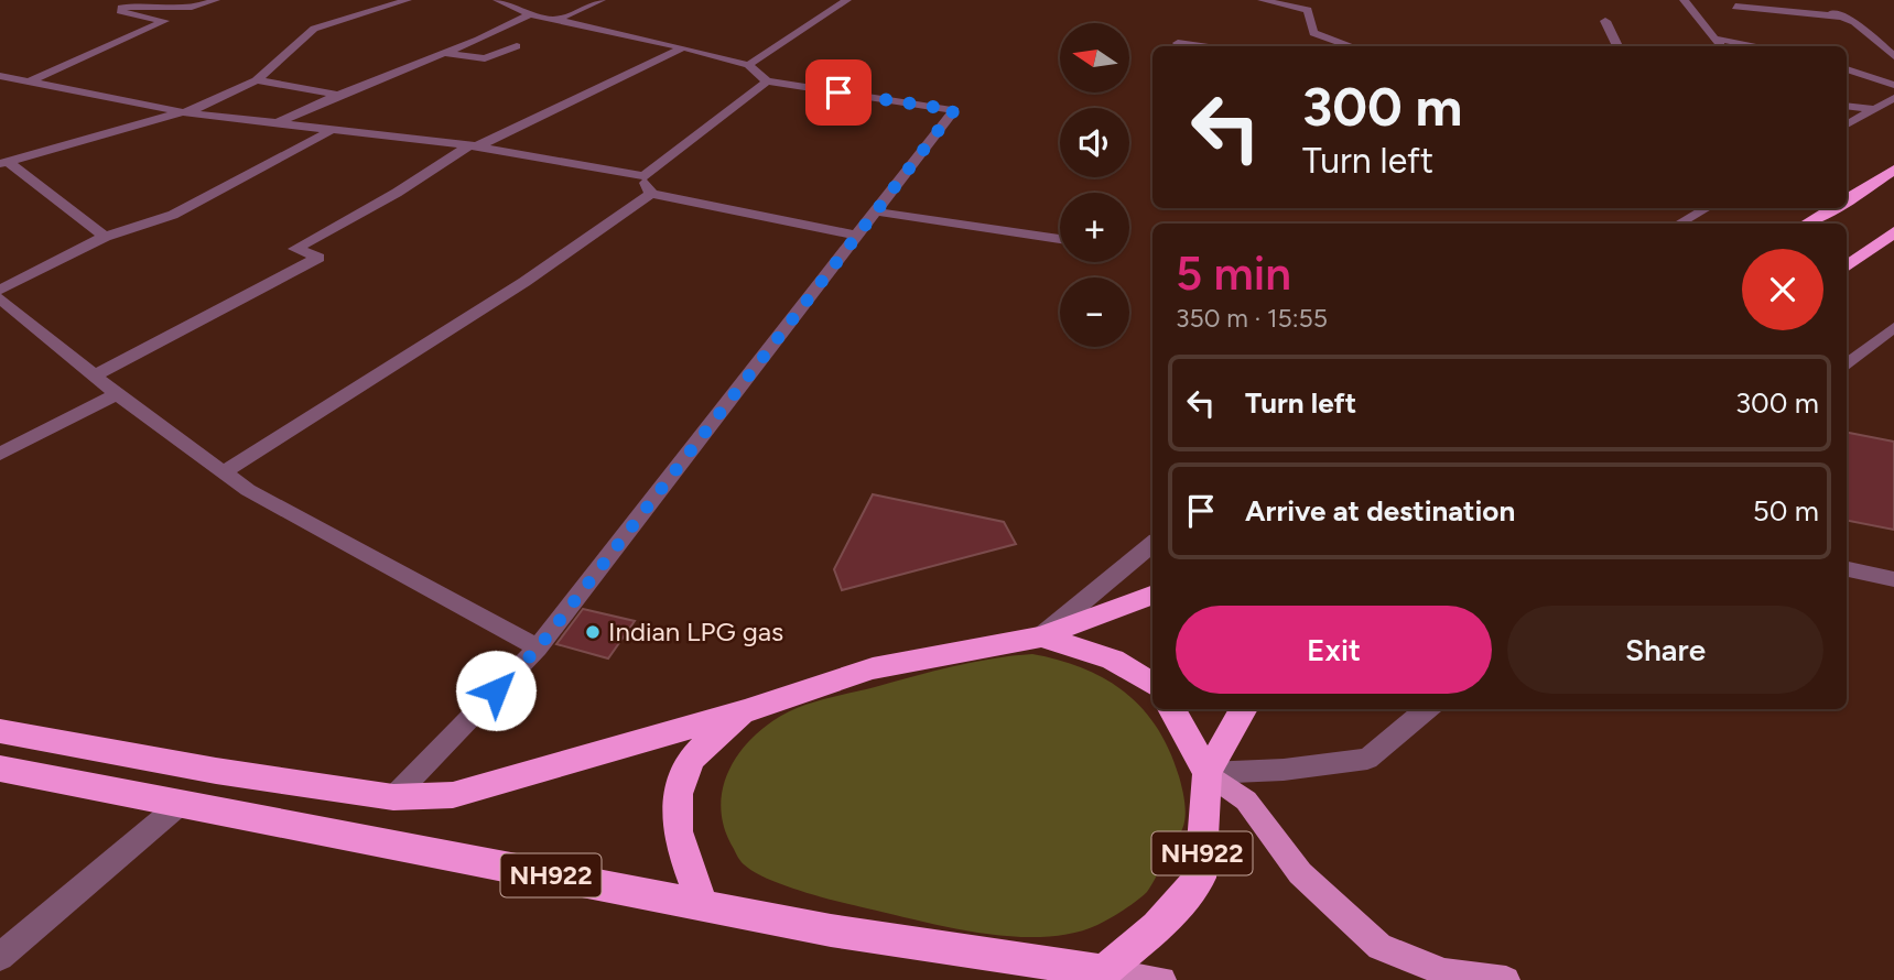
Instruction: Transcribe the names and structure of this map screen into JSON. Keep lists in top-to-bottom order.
{
  "streets": {
    "highway": ["NH922"]
  },
  "places": ["Indian LPG gas"],
  "north": "left",
  "page": {
    "map_buttons": ["+", "−"],
    "turn": ["300 m", "Turn left"],
    "heading": ["5 min", "350 m · 15:55"],
    "list": [
      {
        "name": "Turn left",
        "value": "300 m"
      },
      {
        "name": "Arrive at destination",
        "value": "50 m"
      }
    ],
    "buttons": ["Exit", "Share"]
  }
}
